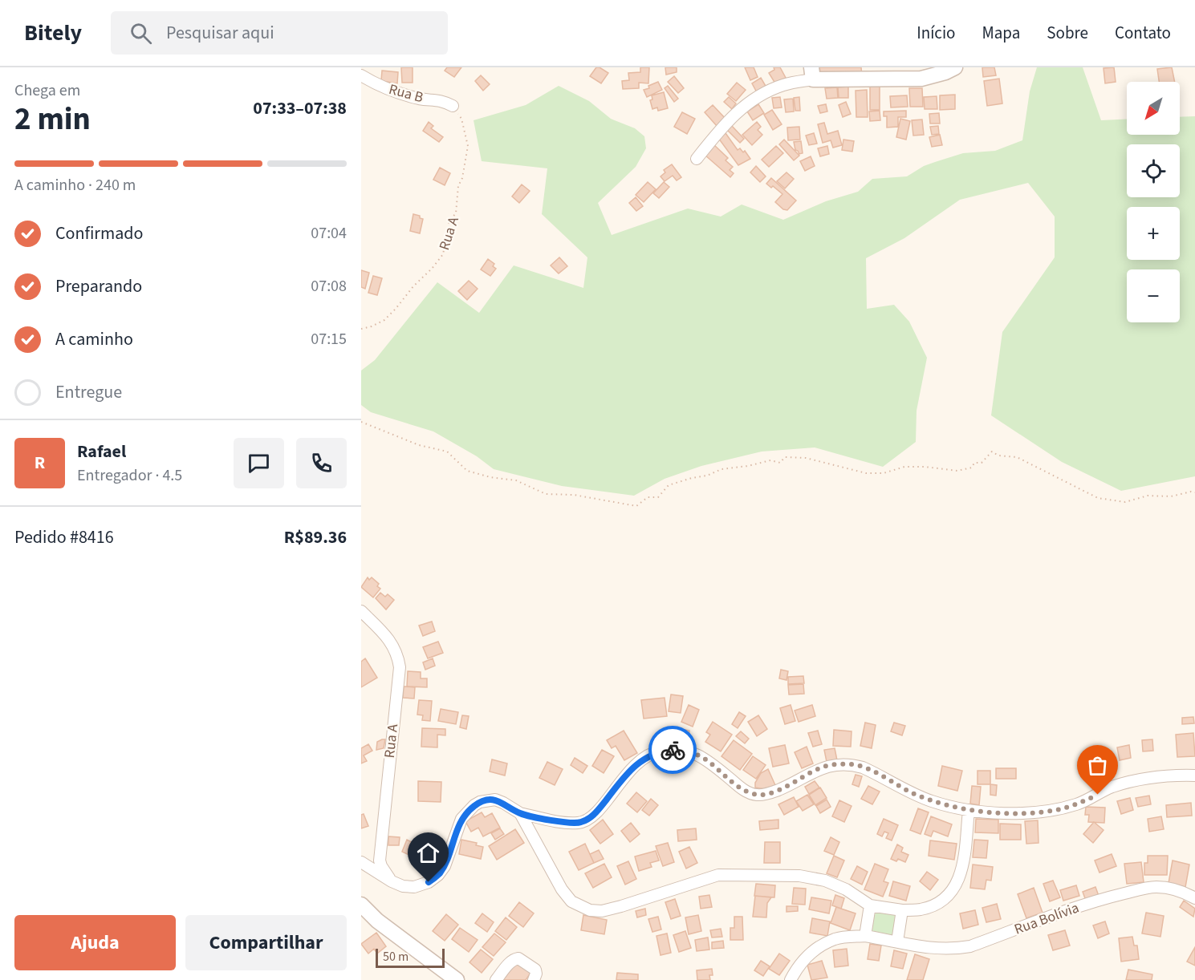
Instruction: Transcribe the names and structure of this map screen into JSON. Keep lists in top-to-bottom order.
{
  "streets": {
    "street": ["Rua B", "Rua A", "Rua Bolívia"]
  },
  "crossings": [
    ["Rua B", "Rua A"]
  ],
  "scale_bar": "50 m",
  "north": "bottom left",
  "page": {
    "header": "Bitely",
    "search": "Pesquisar aqui",
    "nav": [
      "Início",
      "Mapa",
      "Sobre",
      "Contato"
    ],
    "heading": ["2 min", "Chega em", "07:33–07:38"],
    "panel": [
      "Rafael",
      "Entregador · 4.5",
      "Pedido #8416",
      "R$89.36"
    ],
    "map_buttons": ["+", "−"],
    "bar": "A caminho · 240 m",
    "list": [
      ["Confirmado", "07:04"],
      ["Preparando", "07:08"],
      ["A caminho", "07:15"],
      "Entregue"
    ],
    "round": "R",
    "buttons": ["Ajuda", "Compartilhar"],
    "scale": "50 m"
  }
}
